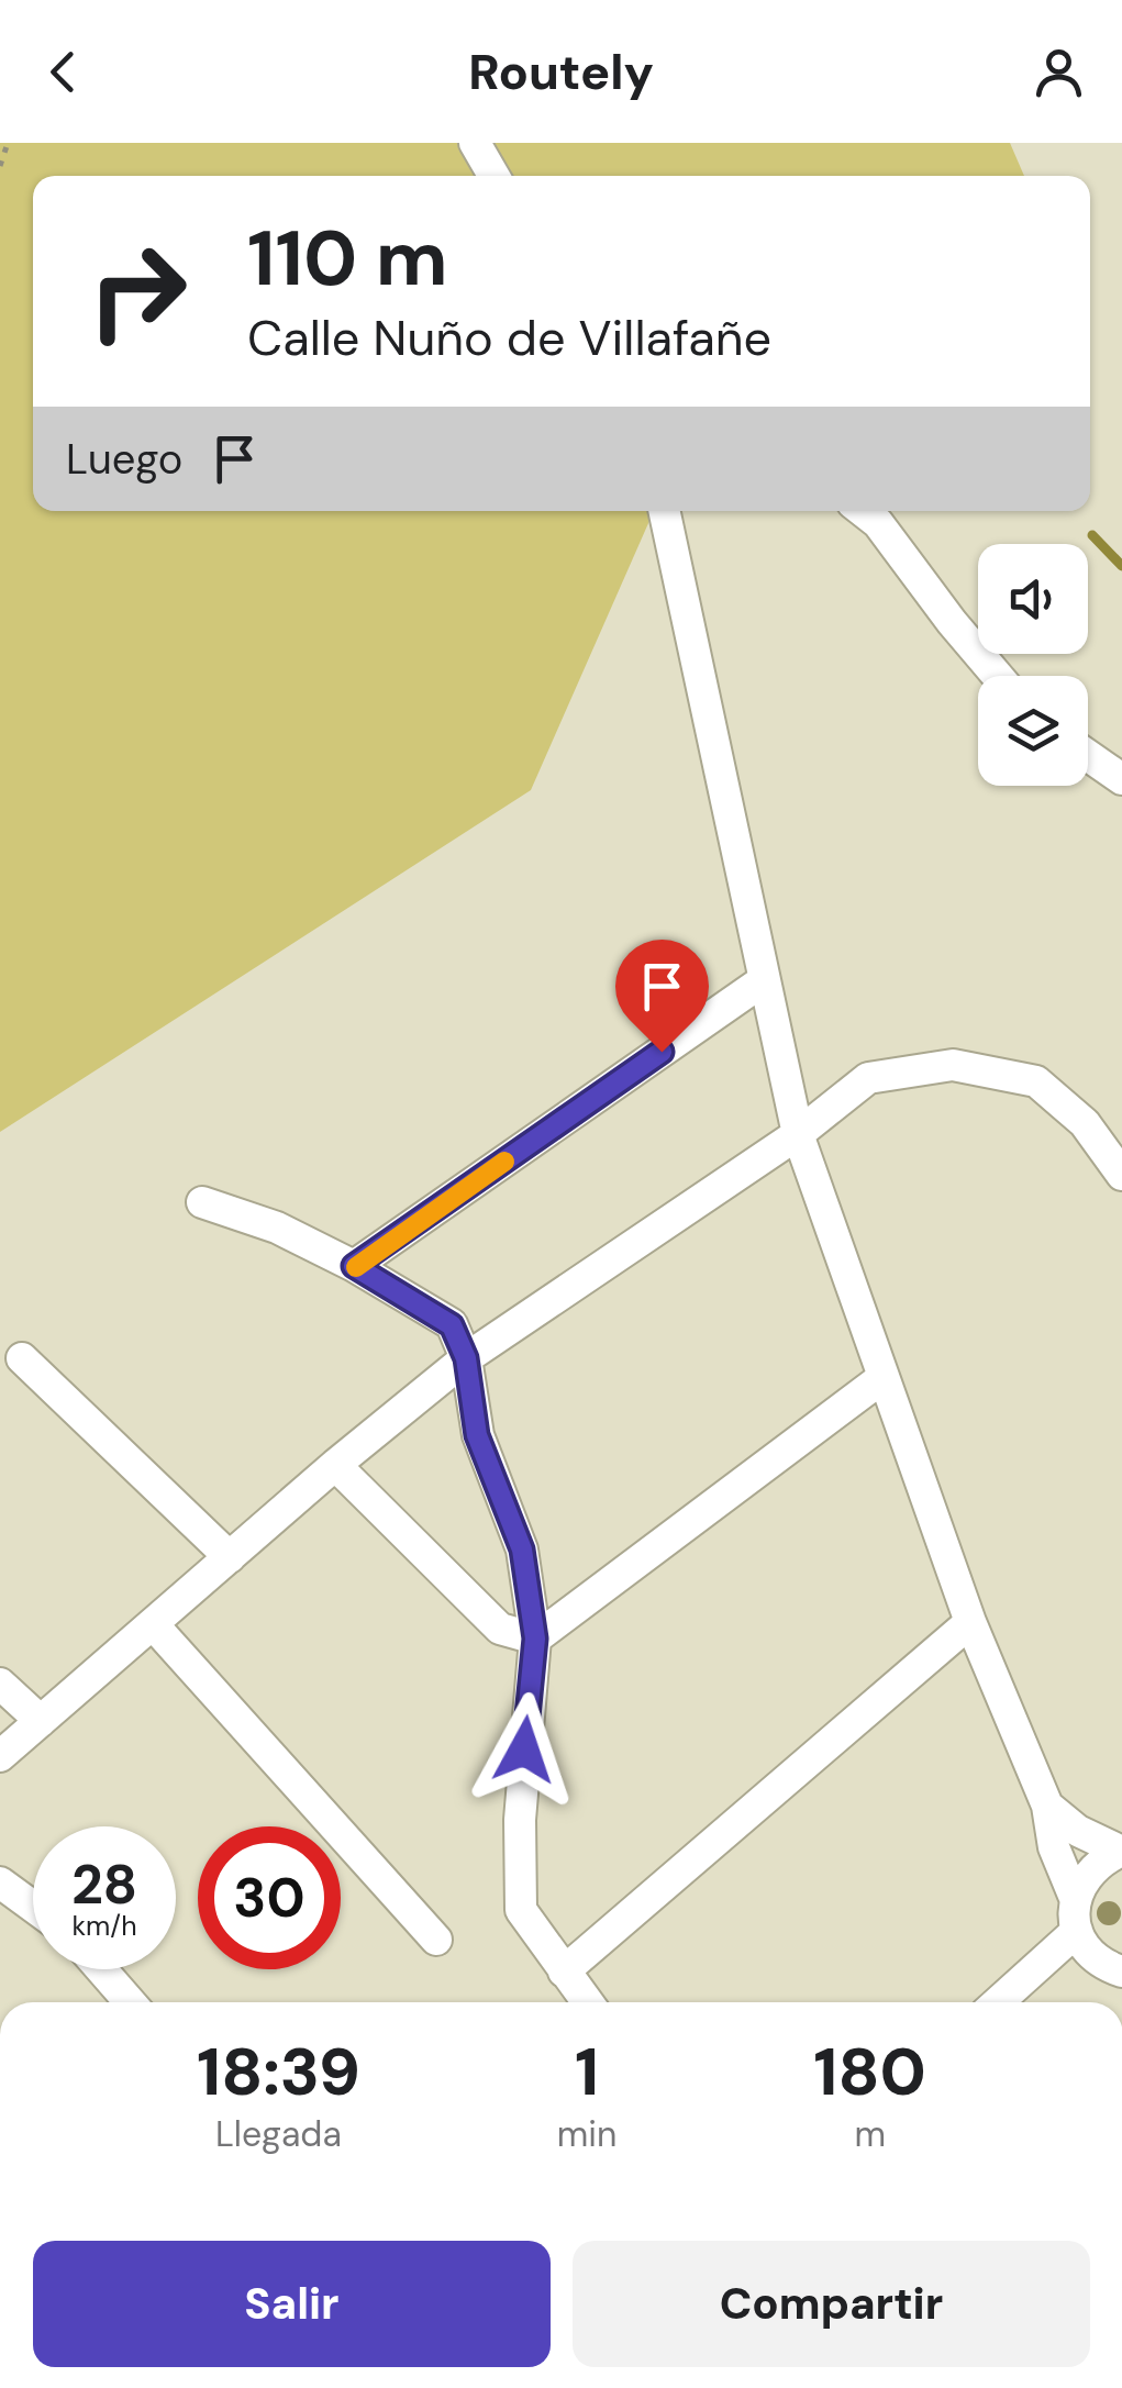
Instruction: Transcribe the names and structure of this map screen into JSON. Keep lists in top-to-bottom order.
{
  "page": {
    "header": "Routely",
    "turn": ["110 m", "Calle Nuño de Villafañe"],
    "then": "Luego",
    "speed": "28 km/h",
    "limit": "30",
    "eta": [
      "18:39",
      "Llegada",
      "1",
      "min",
      "180",
      "m"
    ],
    "buttons": ["Salir", "Compartir"]
  }
}
